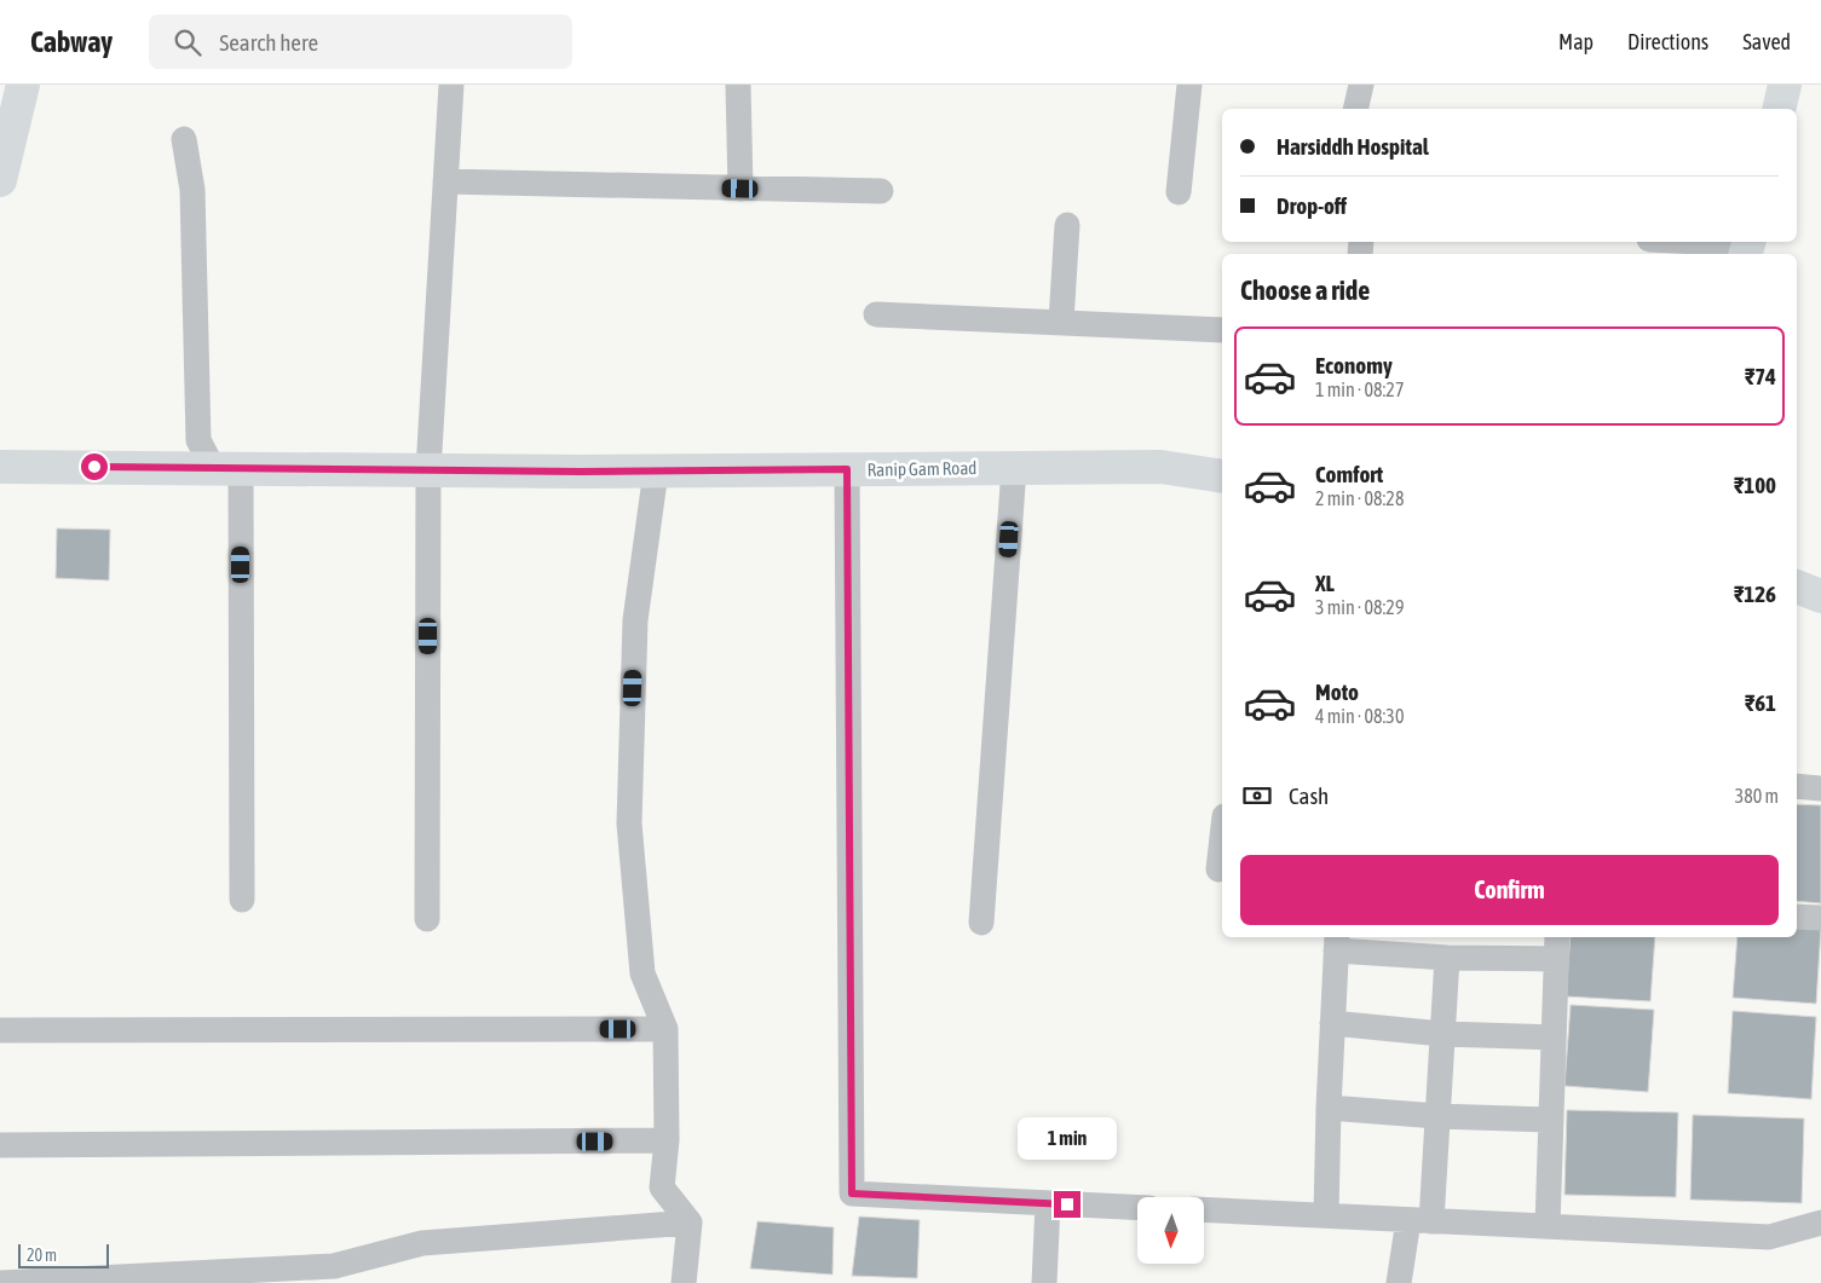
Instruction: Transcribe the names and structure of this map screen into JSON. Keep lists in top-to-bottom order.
{
  "streets": {
    "street": ["Ranip Gam Road"]
  },
  "scale_bar": "20 m",
  "north": "bottom",
  "page": {
    "header": "Cabway",
    "search": "Search here",
    "nav": ["Map", "Directions", "Saved"],
    "banner": ["Harsiddh Hospital", "Drop-off"],
    "heading": "Choose a ride",
    "list": [
      {
        "name": "Economy",
        "note": "1 min · 08:27",
        "value": "₹74"
      },
      {
        "name": "Comfort",
        "note": "2 min · 08:28",
        "value": "₹100"
      },
      {
        "name": "XL",
        "note": "3 min · 08:29",
        "value": "₹126"
      },
      {
        "name": "Moto",
        "note": "4 min · 08:30",
        "value": "₹61"
      }
    ],
    "pay": ["Cash", "380 m"],
    "buttons": "Confirm",
    "bubble": "1 min",
    "scale": "20 m"
  }
}
